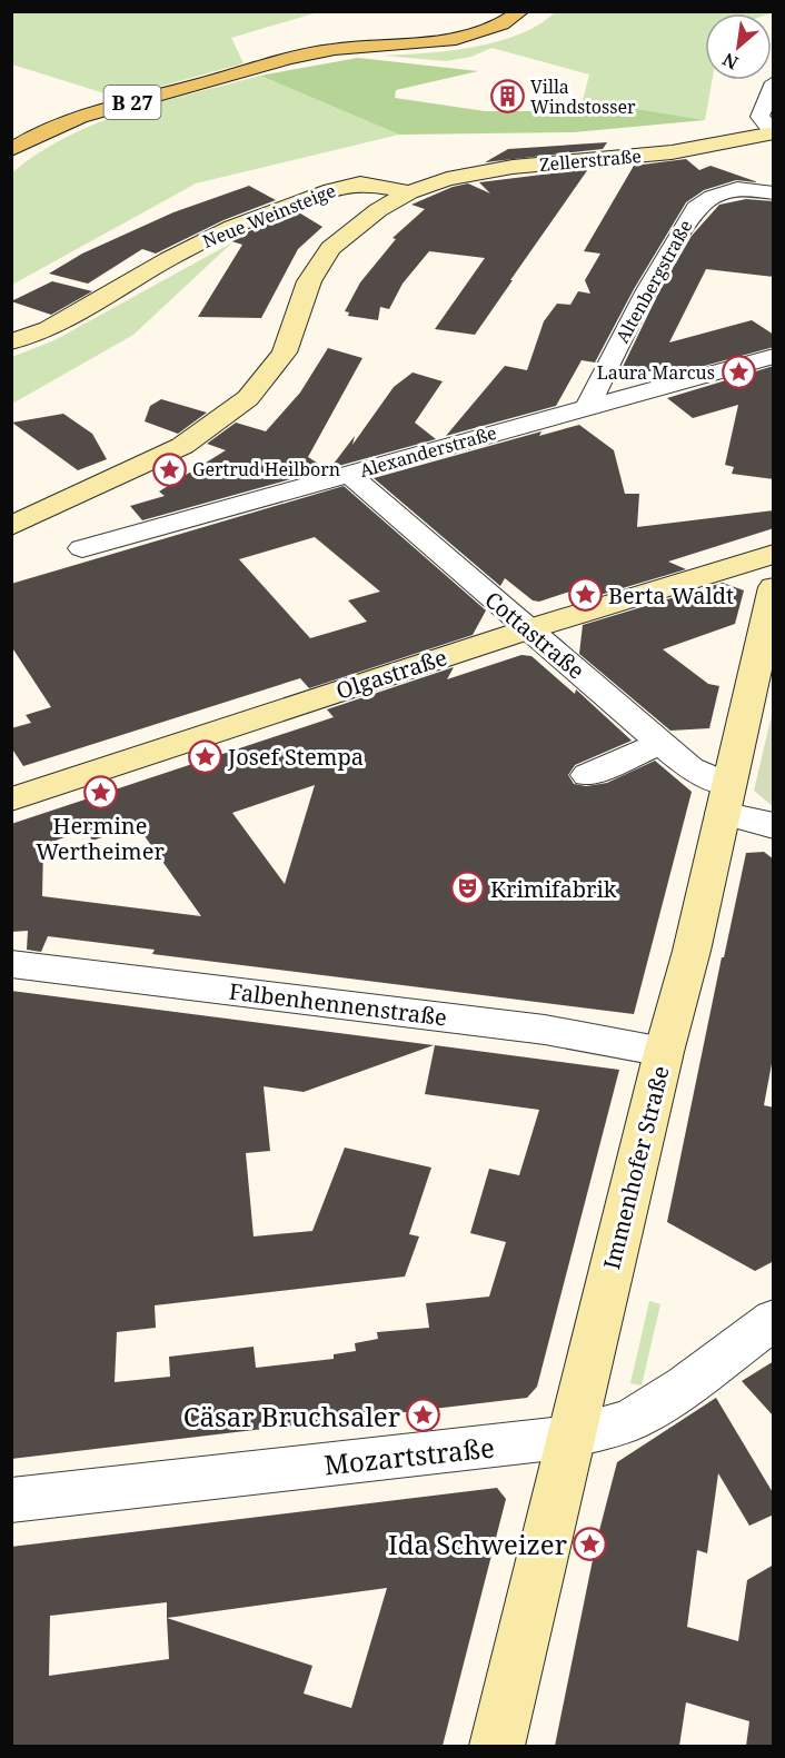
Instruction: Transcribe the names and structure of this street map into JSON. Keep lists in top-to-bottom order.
{
  "streets": {
    "main road": [
      "B 27",
      "Zellerstraße",
      "Neue Weinsteige",
      "Olgastraße",
      "Immenhofer Straße"
    ],
    "street": [
      "Altenbergstraße",
      "Alexanderstraße",
      "Cottastraße",
      "Falbenhennenstraße",
      "Mozartstraße"
    ]
  },
  "crossings": [
    ["Zellerstraße", "Neue Weinsteige"],
    ["Altenbergstraße", "Alexanderstraße"],
    ["Alexanderstraße", "Cottastraße"],
    ["Cottastraße", "Olgastraße"],
    ["Cottastraße", "Immenhofer Straße"],
    ["Falbenhennenstraße", "Immenhofer Straße"],
    ["Immenhofer Straße", "Mozartstraße"]
  ],
  "places": {
    "building": ["Villa Windstosser"],
    "place": [
      "Laura Marcus",
      "Gertrud Heilborn",
      "Berta Waldt",
      "Josef Stempa",
      "Hermine Wertheimer",
      "Cäsar Bruchsaler",
      "Ida Schweizer"
    ],
    "theatre": ["Krimifabrik"]
  },
  "north": "bottom left"
}
